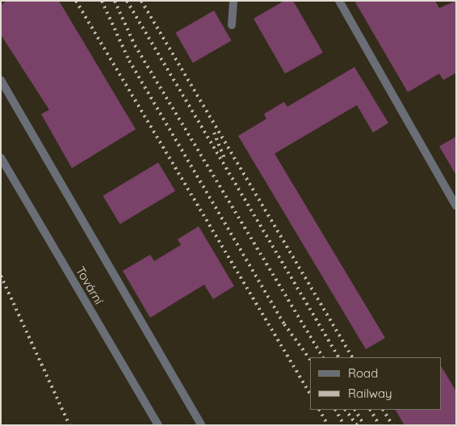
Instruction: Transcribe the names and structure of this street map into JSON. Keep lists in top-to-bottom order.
{
  "streets": {
    "street": ["Tovární"]
  },
  "legend": ["Road", "Railway"]
}
